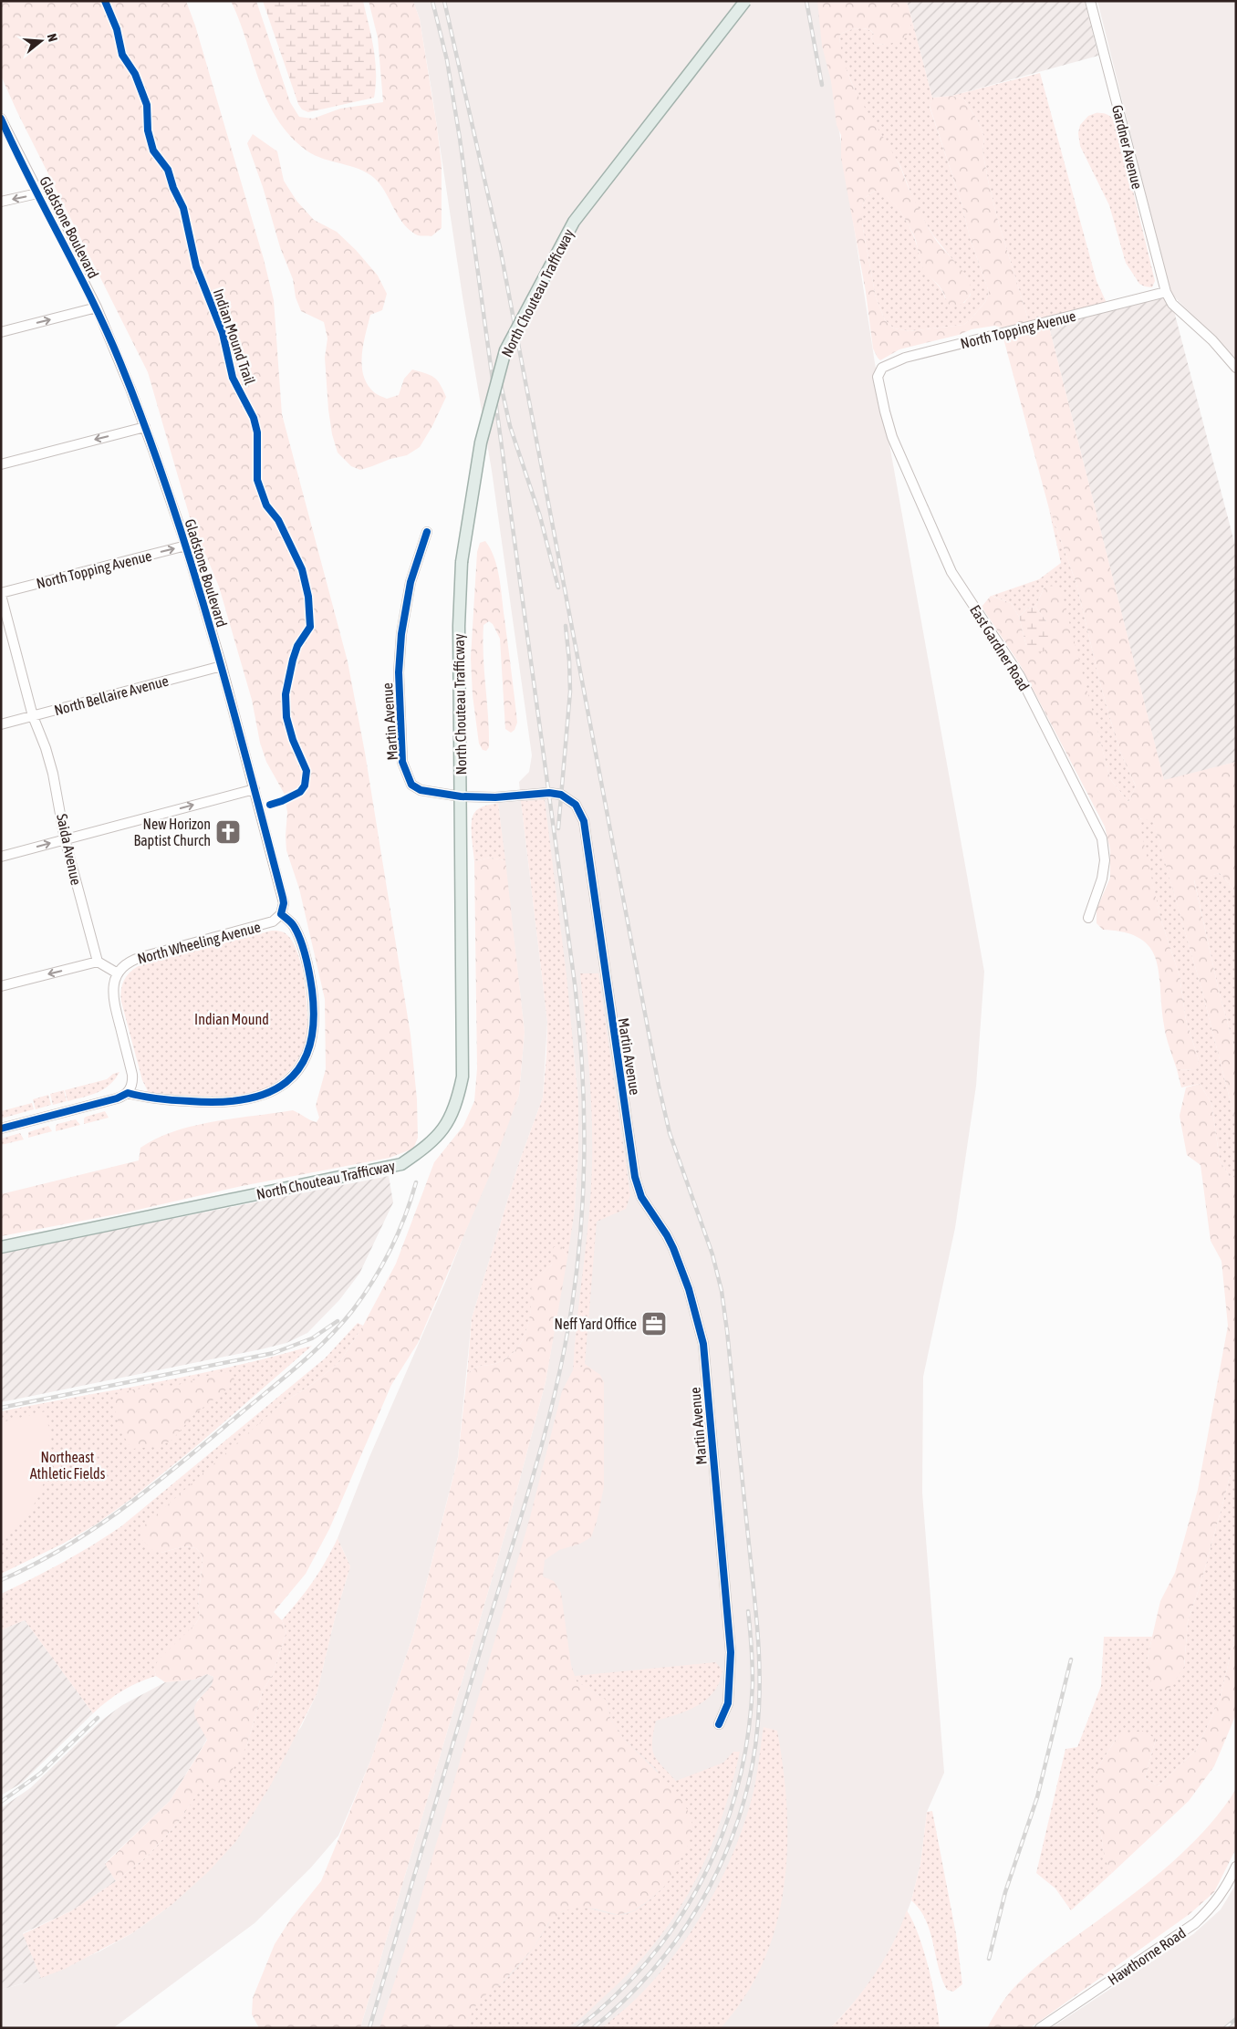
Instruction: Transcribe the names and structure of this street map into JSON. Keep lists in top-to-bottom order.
{
  "streets": {
    "main road": ["North Chouteau Trafficway"],
    "street": [
      "Gardner Avenue",
      "Gladstone Boulevard",
      "North Topping Avenue",
      "East Gardner Road",
      "North Bellaire Avenue",
      "Martin Avenue",
      "Saida Avenue",
      "North Wheeling Avenue",
      "Hawthorne Road"
    ],
    "cycle path": ["Indian Mound Trail"]
  },
  "crossings": [
    ["Gardner Avenue", "North Topping Avenue"],
    ["Gladstone Boulevard", "North Topping Avenue"],
    ["Gladstone Boulevard", "North Bellaire Avenue"],
    ["Gladstone Boulevard", "North Wheeling Avenue"],
    ["North Chouteau Trafficway", "Martin Avenue"],
    ["North Topping Avenue", "East Gardner Road"],
    ["North Topping Avenue", "Saida Avenue"],
    ["North Bellaire Avenue", "Saida Avenue"]
  ],
  "one_way": ["North Topping Avenue"],
  "parks": ["Indian Mound", "Northeast Athletic Fields"],
  "places": {
    "church": ["New Horizon Baptist Church"],
    "office": ["Neff Yard Office"]
  },
  "north": "right"
}
